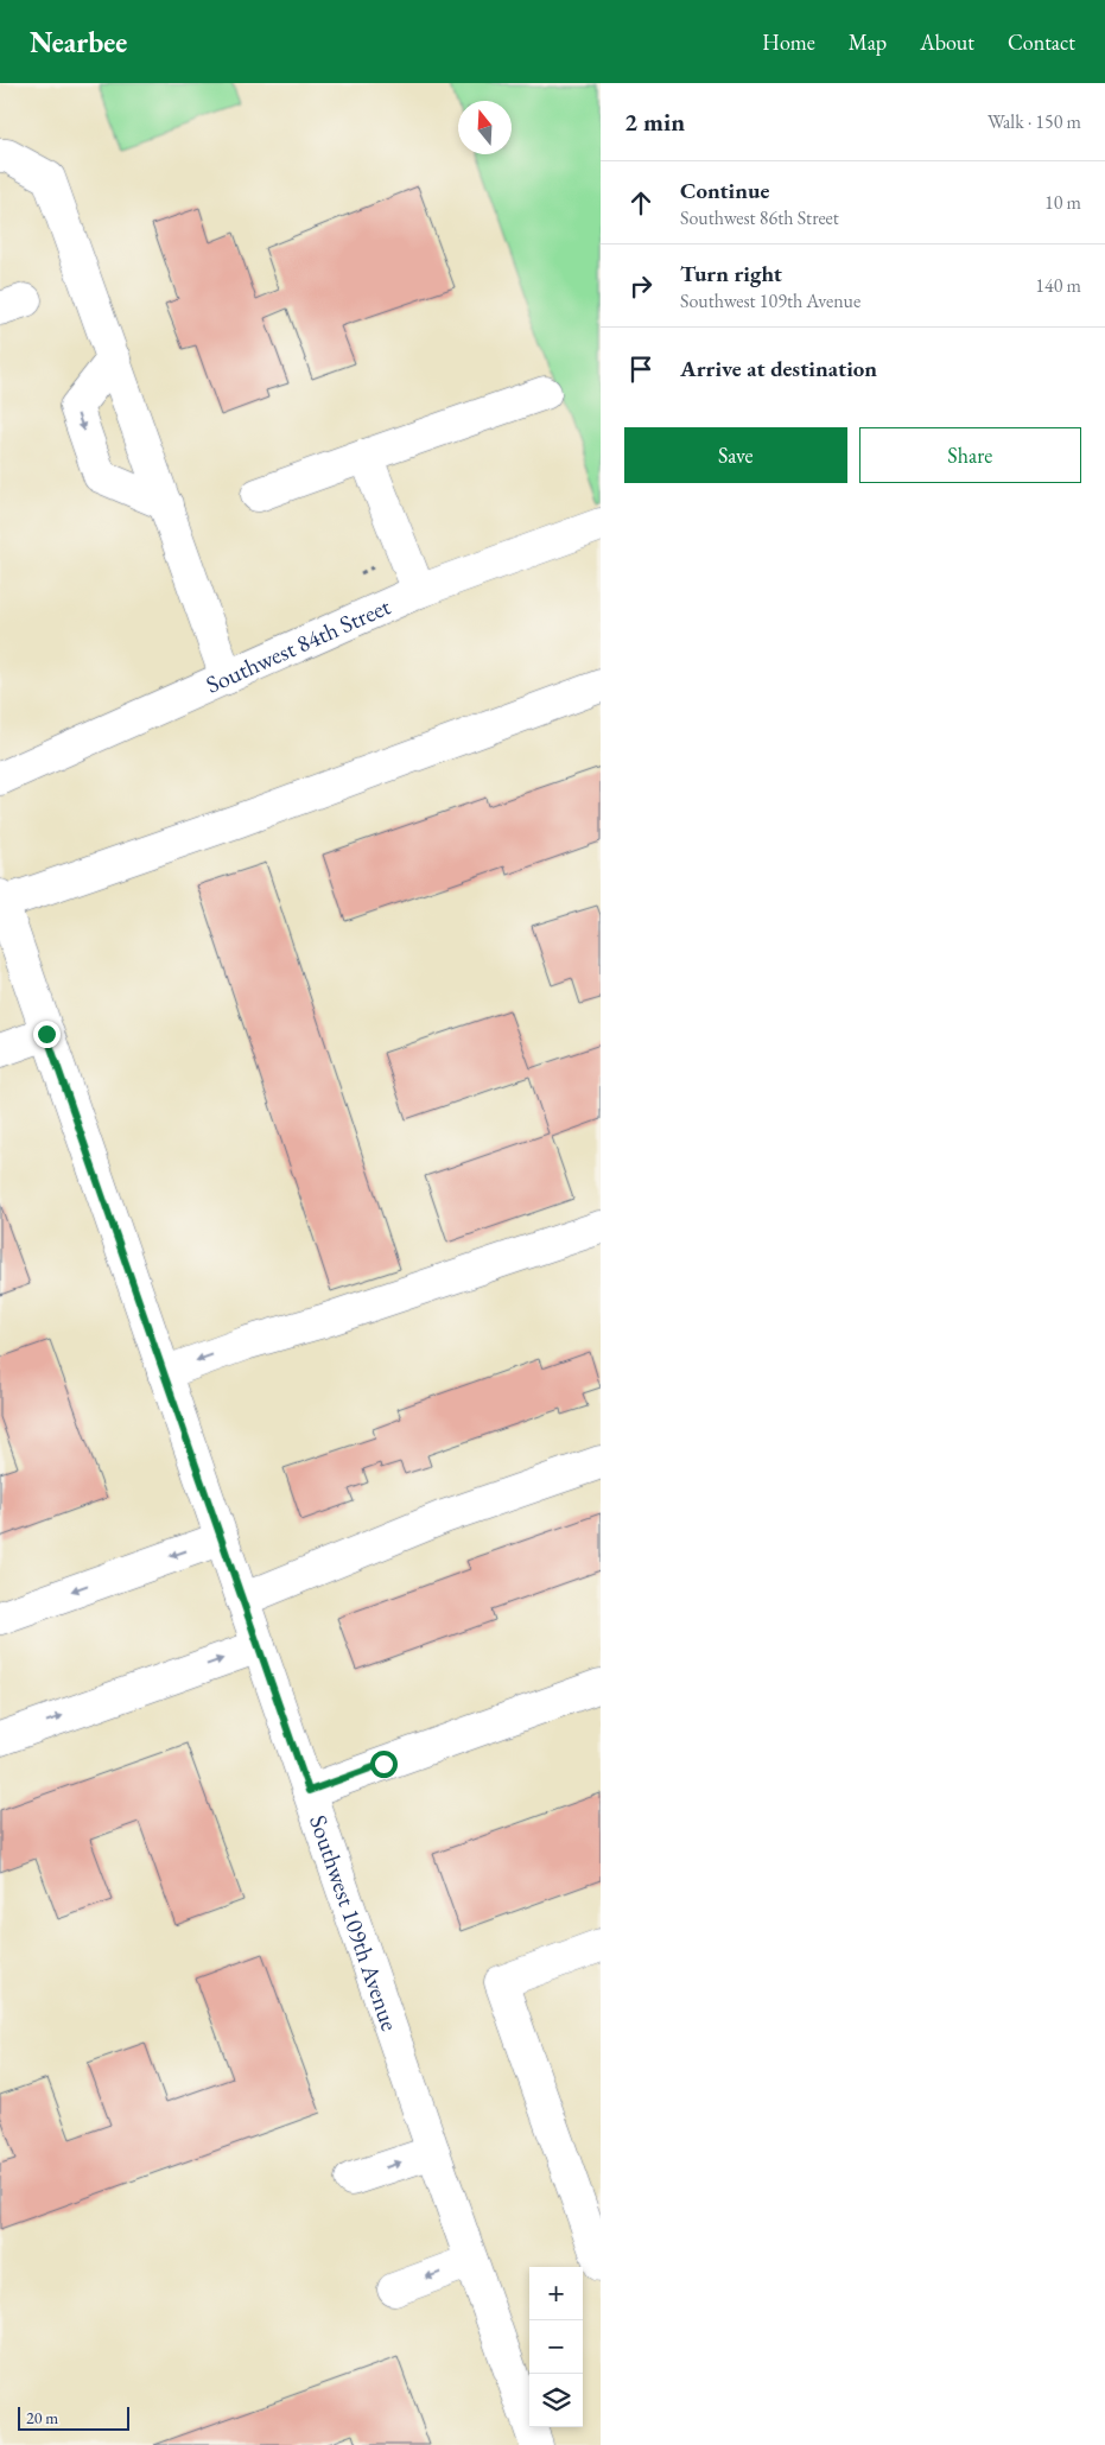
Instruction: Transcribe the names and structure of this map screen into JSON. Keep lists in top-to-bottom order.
{
  "streets": {
    "street": ["Southwest 84th Street", "Southwest 109th Avenue"]
  },
  "scale_bar": "20 m",
  "north": "top",
  "page": {
    "header": "Nearbee",
    "nav": [
      "Home",
      "Map",
      "About",
      "Contact"
    ],
    "heading": ["2 min", "Walk · 150 m"],
    "list": [
      ["Continue", "Southwest 86th Street", "10 m"],
      ["Turn right", "Southwest 109th Avenue", "140 m"],
      "Arrive at destination"
    ],
    "buttons": ["Save", "Share"],
    "map_buttons": ["+", "−"],
    "scale": "20 m"
  }
}
